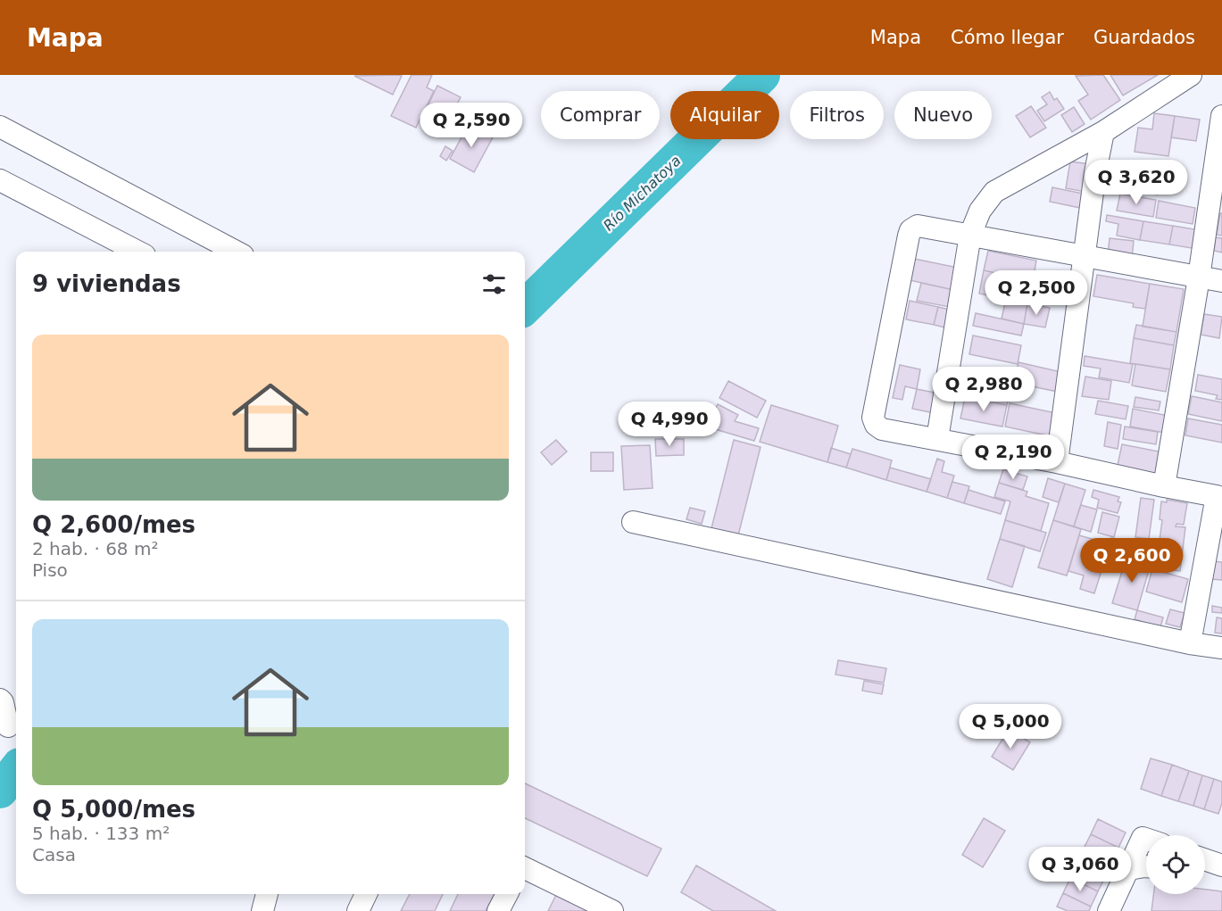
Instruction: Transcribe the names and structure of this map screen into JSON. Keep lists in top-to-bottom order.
{
  "water": ["Río Michatoya"],
  "page": {
    "header": "Mapa",
    "nav": ["Mapa", "Cómo llegar", "Guardados"],
    "chip": [
      "Comprar",
      "Alquilar",
      "Filtros",
      "Nuevo"
    ],
    "price": [
      "Q 2,590",
      "Q 3,620",
      "Q 2,500",
      "Q 2,980",
      "Q 4,990",
      "Q 2,190",
      "Q 2,600",
      "Q 5,000",
      "Q 3,060"
    ],
    "heading": "9 viviendas",
    "list": [
      {
        "name": "Q 2,600/mes",
        "note": "2 hab. · 68 m² · Piso"
      },
      {
        "name": "Q 5,000/mes",
        "note": "5 hab. · 133 m² · Casa"
      }
    ]
  }
}
